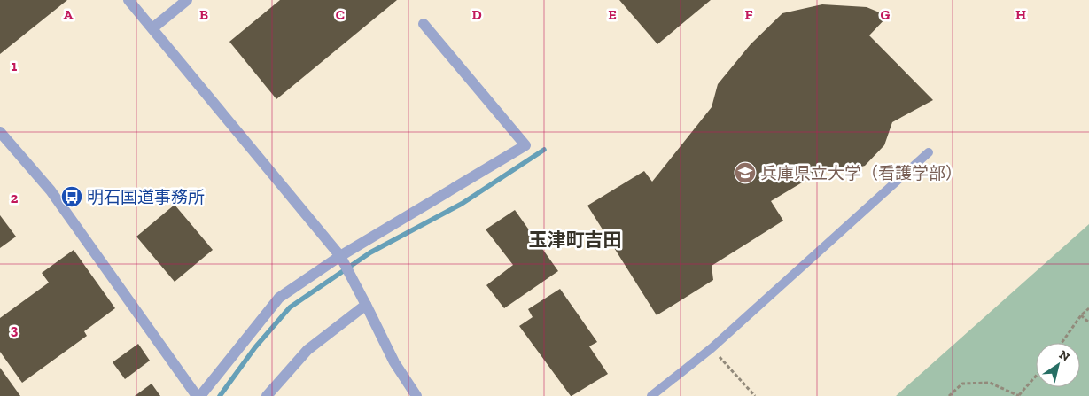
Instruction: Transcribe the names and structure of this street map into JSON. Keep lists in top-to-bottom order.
{
  "districts": ["玉津町吉田"],
  "places": {
    "school or university": ["兵庫県立大学（看護学部）"],
    "bus stop": ["明石国道事務所"]
  },
  "north": "top right",
  "grid": {
    "columns": [
      "A",
      "B",
      "C",
      "D",
      "E",
      "F",
      "G",
      "H"
    ],
    "rows": ["1", "2", "3"]
  }
}
